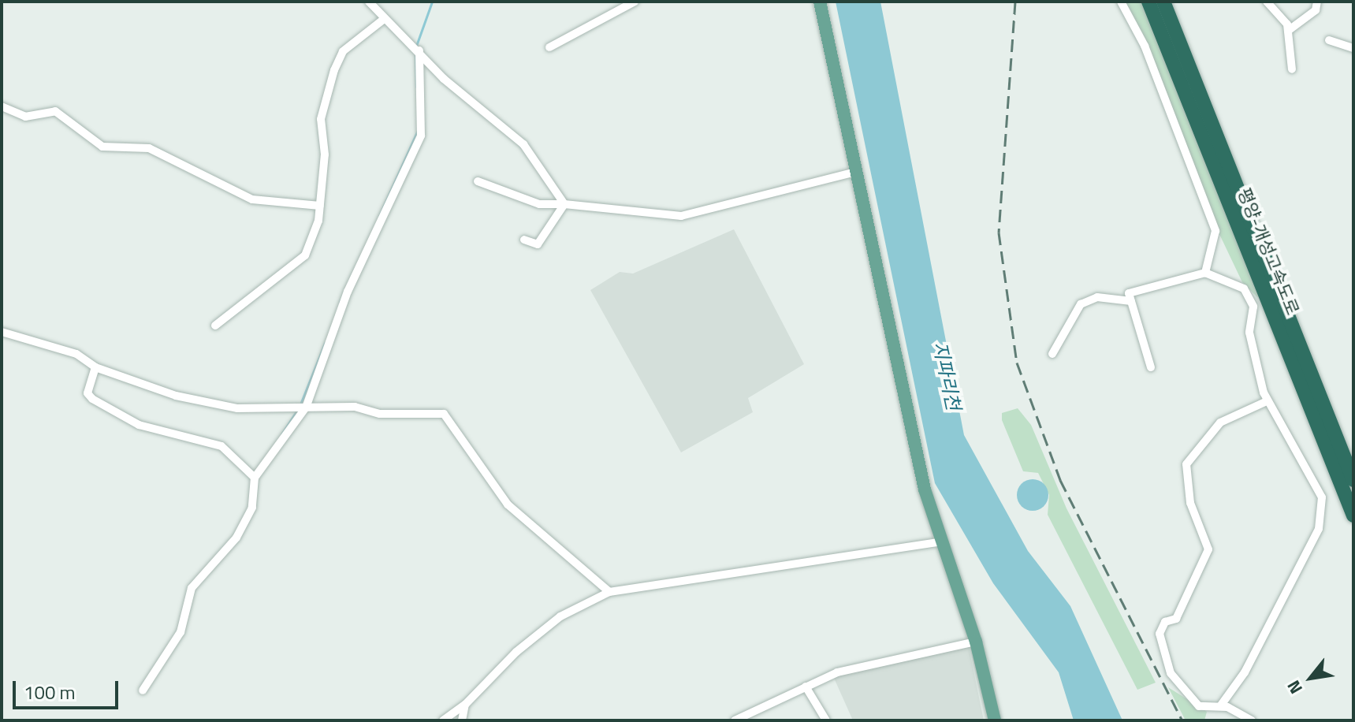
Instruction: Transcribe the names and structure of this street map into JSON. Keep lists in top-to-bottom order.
{
  "streets": {
    "highway": ["평양-개성고속도로"]
  },
  "water": ["지파리천"],
  "scale_bar": "100 m",
  "north": "bottom left"
}
